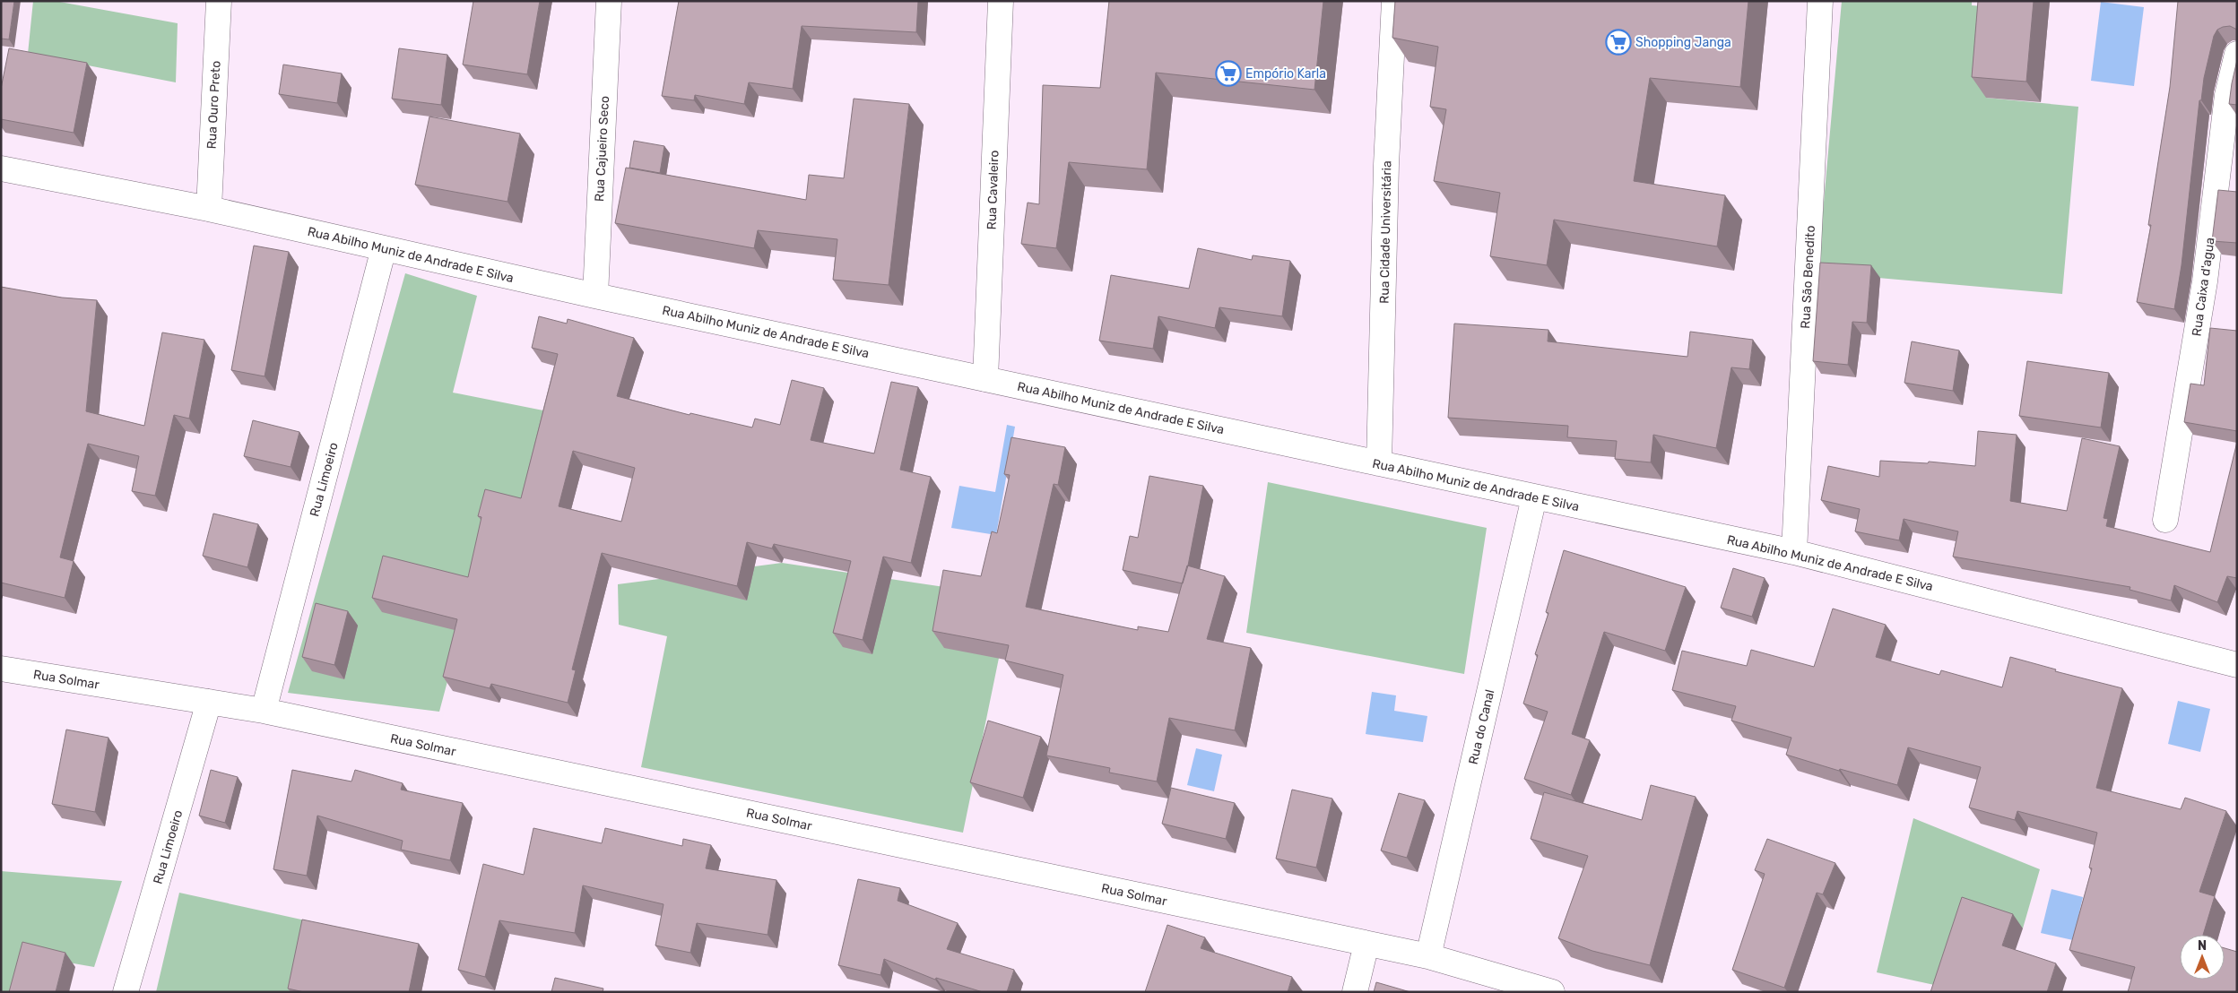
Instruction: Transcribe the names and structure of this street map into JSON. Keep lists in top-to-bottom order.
{
  "streets": {
    "street": [
      "Rua Ouro Preto",
      "Rua Cajueiro Seco",
      "Rua Cavaleiro",
      "Rua Cidade Universitária",
      "Rua Abilho Muniz de Andrade E Silva",
      "Rua São Benedito",
      "Rua Caixa d'agua",
      "Rua Limoeiro",
      "Rua Solmar",
      "Rua do Canal"
    ]
  },
  "crossings": [
    ["Rua Ouro Preto", "Rua Abilho Muniz de Andrade E Silva"],
    ["Rua Cajueiro Seco", "Rua Abilho Muniz de Andrade E Silva"],
    ["Rua Cavaleiro", "Rua Abilho Muniz de Andrade E Silva"],
    ["Rua Cidade Universitária", "Rua Abilho Muniz de Andrade E Silva"],
    ["Rua Abilho Muniz de Andrade E Silva", "Rua São Benedito"],
    ["Rua Abilho Muniz de Andrade E Silva", "Rua Limoeiro"],
    ["Rua Abilho Muniz de Andrade E Silva", "Rua do Canal"],
    ["Rua Limoeiro", "Rua Solmar"],
    ["Rua Solmar", "Rua do Canal"]
  ],
  "places": {
    "supermarket": ["Shopping Janga", "Empório Karla"]
  },
  "north": "top"
}
